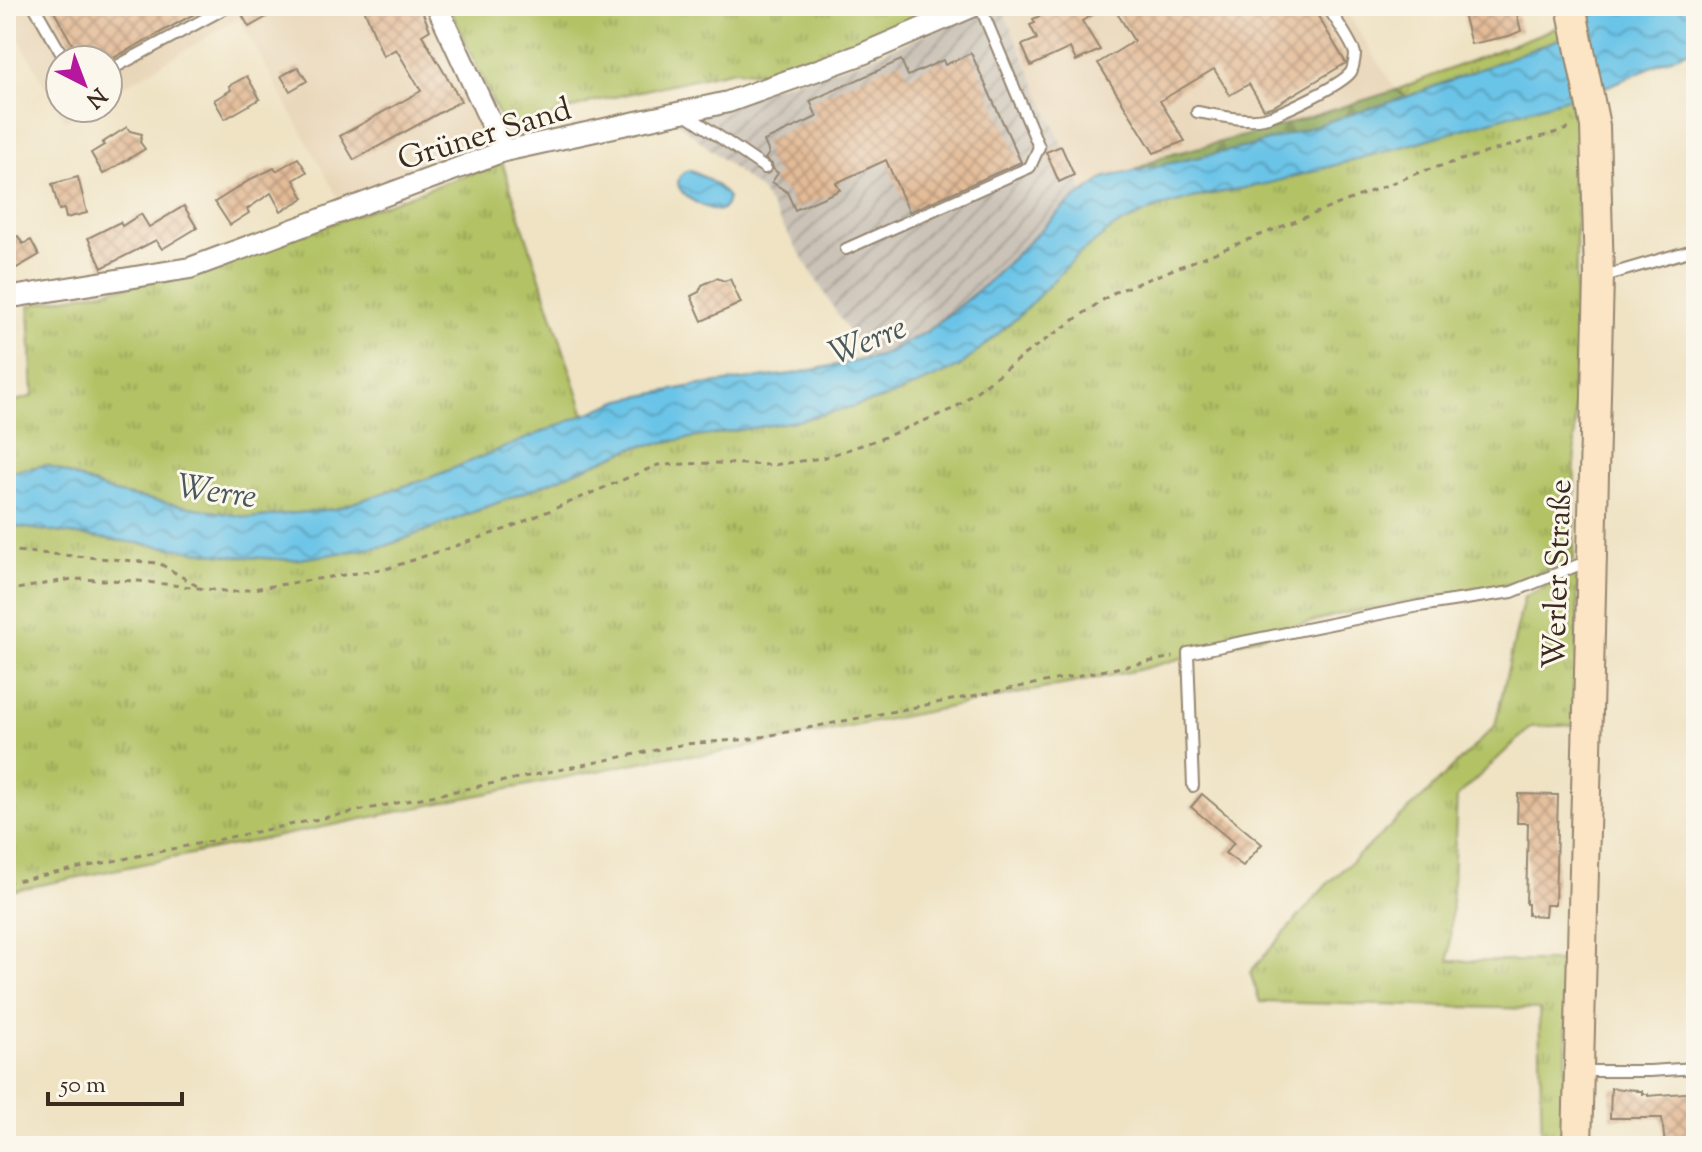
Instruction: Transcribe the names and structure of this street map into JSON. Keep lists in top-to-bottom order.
{
  "streets": {
    "main road": ["Werler Straße"],
    "street": ["Grüner Sand"]
  },
  "water": ["Werre"],
  "scale_bar": "50 m",
  "north": "bottom right"
}
